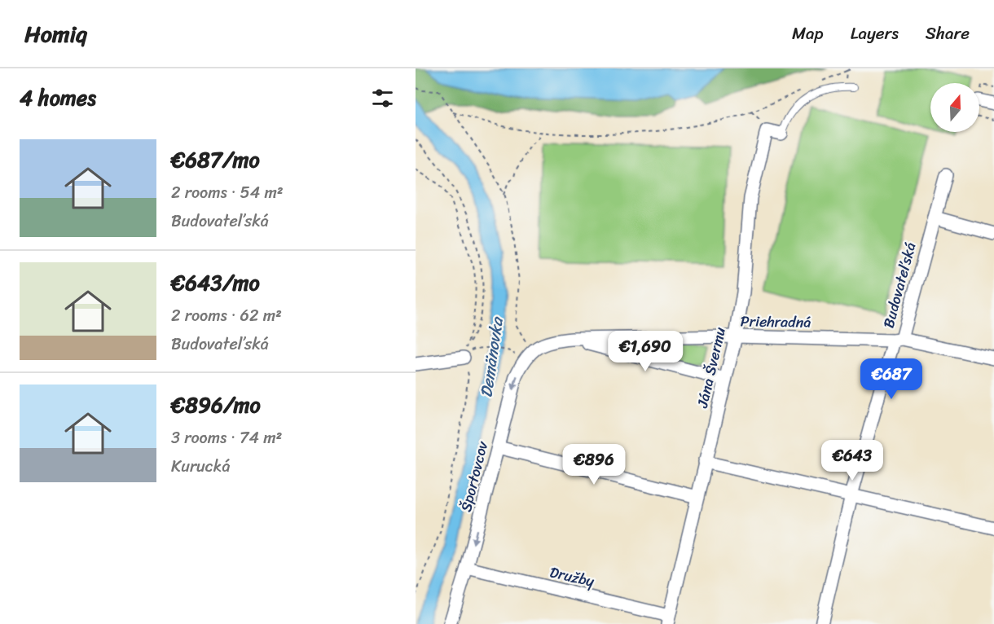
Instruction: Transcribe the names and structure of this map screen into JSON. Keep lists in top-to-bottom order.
{
  "streets": {
    "street": [
      "Budovateľská",
      "Priehradná",
      "Jána Švermu",
      "Športovcov",
      "Družby"
    ]
  },
  "crossings": [
    ["Budovateľská", "Priehradná"],
    ["Priehradná", "Jána Švermu"],
    ["Priehradná", "Športovcov"],
    ["Jána Švermu", "Družby"],
    ["Športovcov", "Družby"]
  ],
  "one_way": ["Športovcov"],
  "water": ["Demänovka"],
  "north": "top",
  "page": {
    "header": "Homiq",
    "nav": ["Map", "Layers", "Share"],
    "heading": "4 homes",
    "list": [
      {
        "name": "€687/mo",
        "note": "2 rooms · 54 m² · Budovateľská"
      },
      {
        "name": "€643/mo",
        "note": "2 rooms · 62 m² · Budovateľská"
      },
      {
        "name": "€896/mo",
        "note": "3 rooms · 74 m² · Kurucká"
      }
    ],
    "price": [
      "€1,690",
      "€687",
      "€643",
      "€896"
    ]
  }
}
